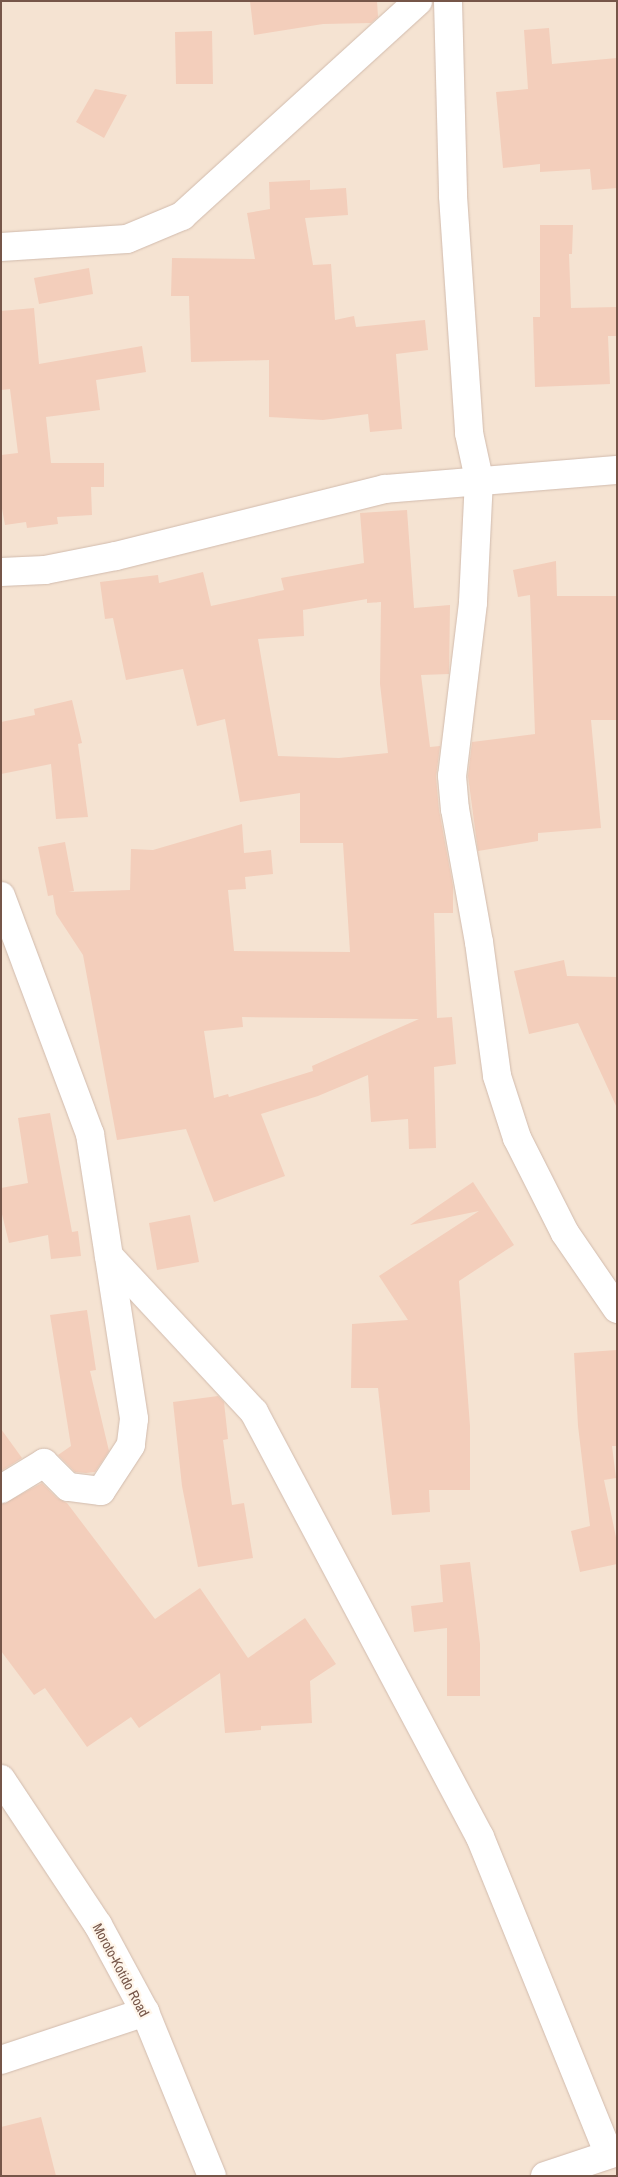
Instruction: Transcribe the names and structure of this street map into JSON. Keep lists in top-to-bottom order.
{
  "streets": {
    "street": ["Moroto-Kotido Road"]
  }
}
